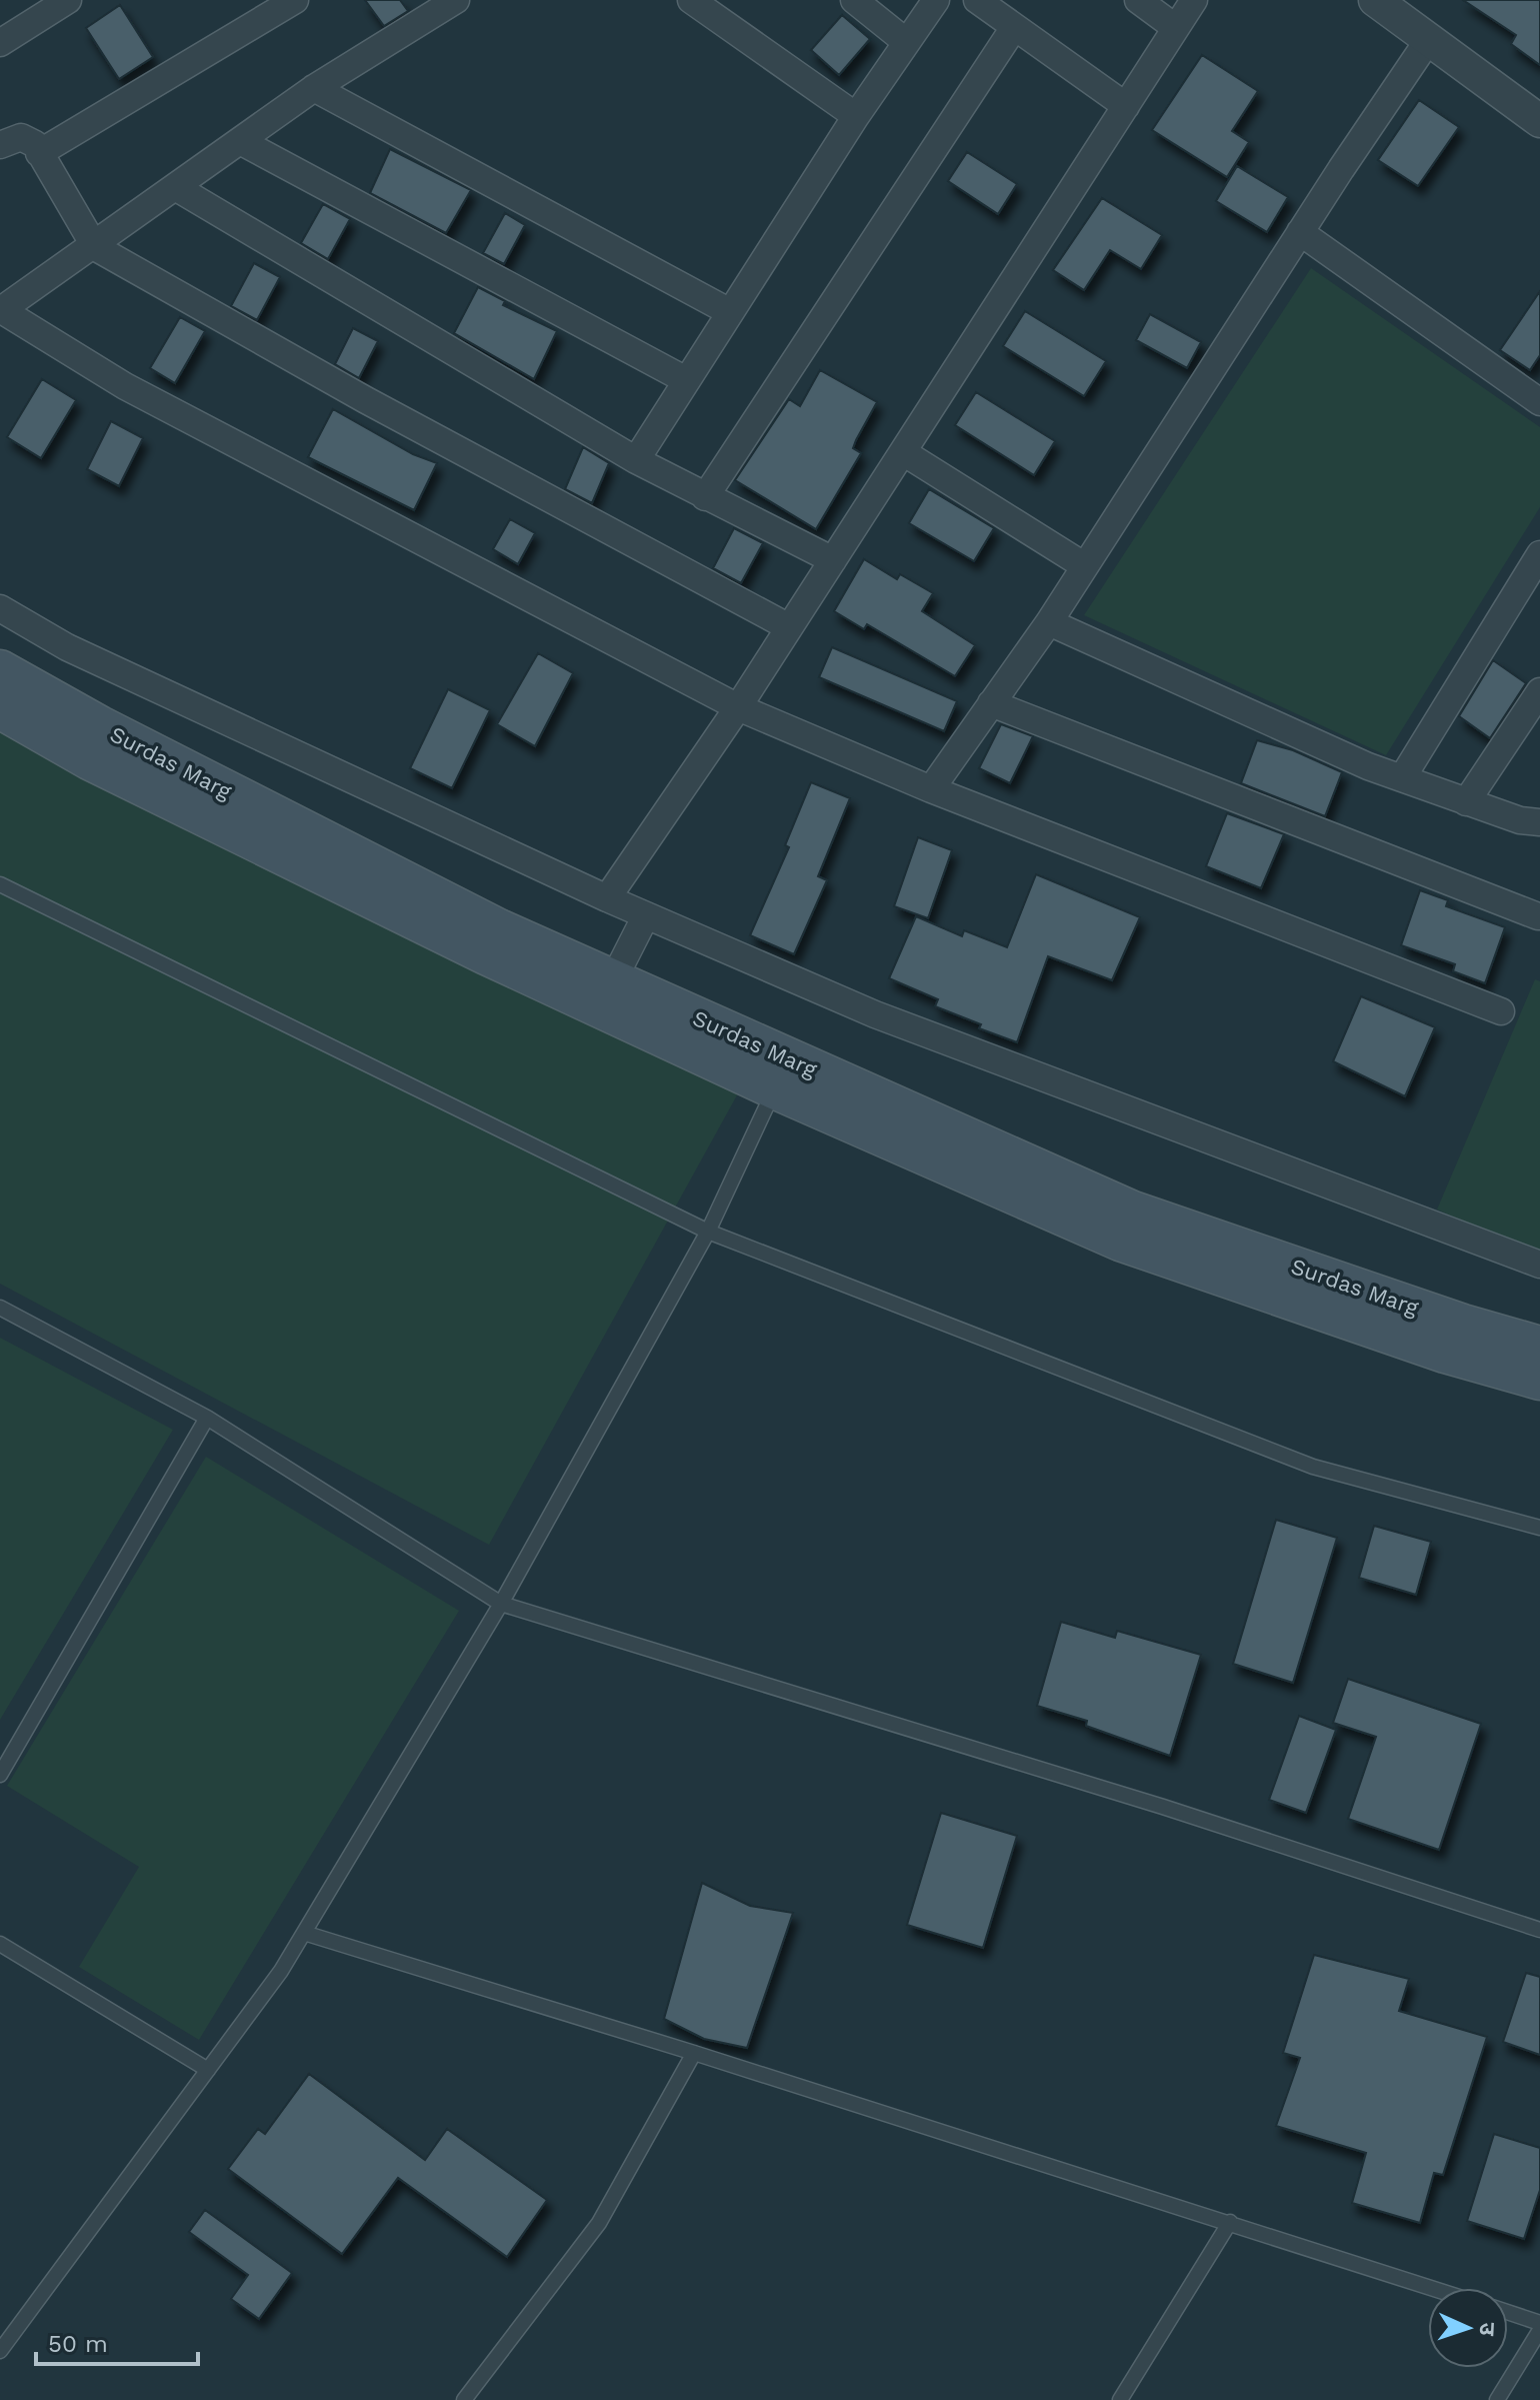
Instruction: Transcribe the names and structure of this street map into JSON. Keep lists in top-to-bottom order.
{
  "streets": {
    "main road": ["Surdas Marg"]
  },
  "scale_bar": "50 m",
  "north": "right"
}
